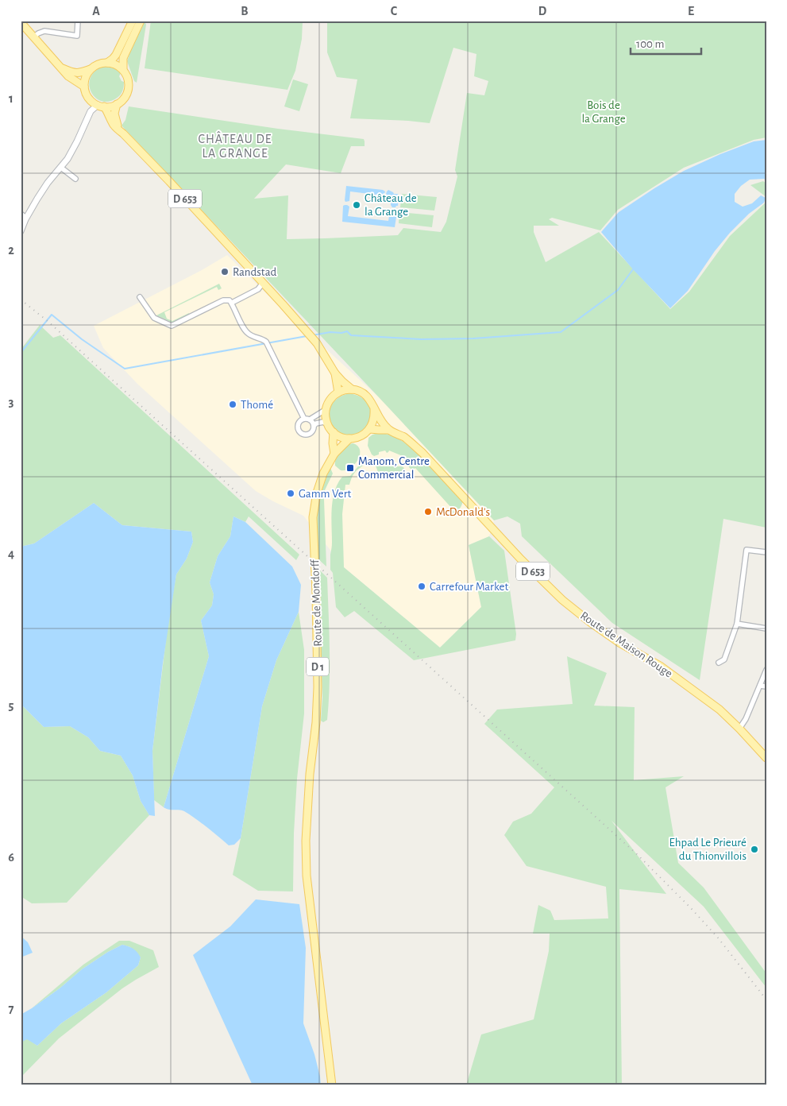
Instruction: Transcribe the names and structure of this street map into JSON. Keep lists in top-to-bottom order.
{
  "streets": {
    "main road": [
      "D 653",
      "Route de Mondorff",
      "Route de Maison Rouge",
      "D 1"
    ]
  },
  "crossings": [
    ["Route de Mondorff", "D 1"]
  ],
  "districts": ["CHÂTEAU DE LA GRANGE"],
  "parks": ["Bois de la Grange"],
  "places": {
    "other": [
      "Château de la Grange",
      "Randstad",
      "Thomé",
      "Gamm Vert",
      "McDonald's",
      "Carrefour Market",
      "Ehpad Le Prieuré du Thionvillois"
    ],
    "transit": ["Manom, Centre Commercial"]
  },
  "scale_bar": "100 m",
  "grid": {
    "columns": [
      "A",
      "B",
      "C",
      "D",
      "E"
    ],
    "rows": [
      "1",
      "2",
      "3",
      "4",
      "5",
      "6",
      "7"
    ]
  }
}
